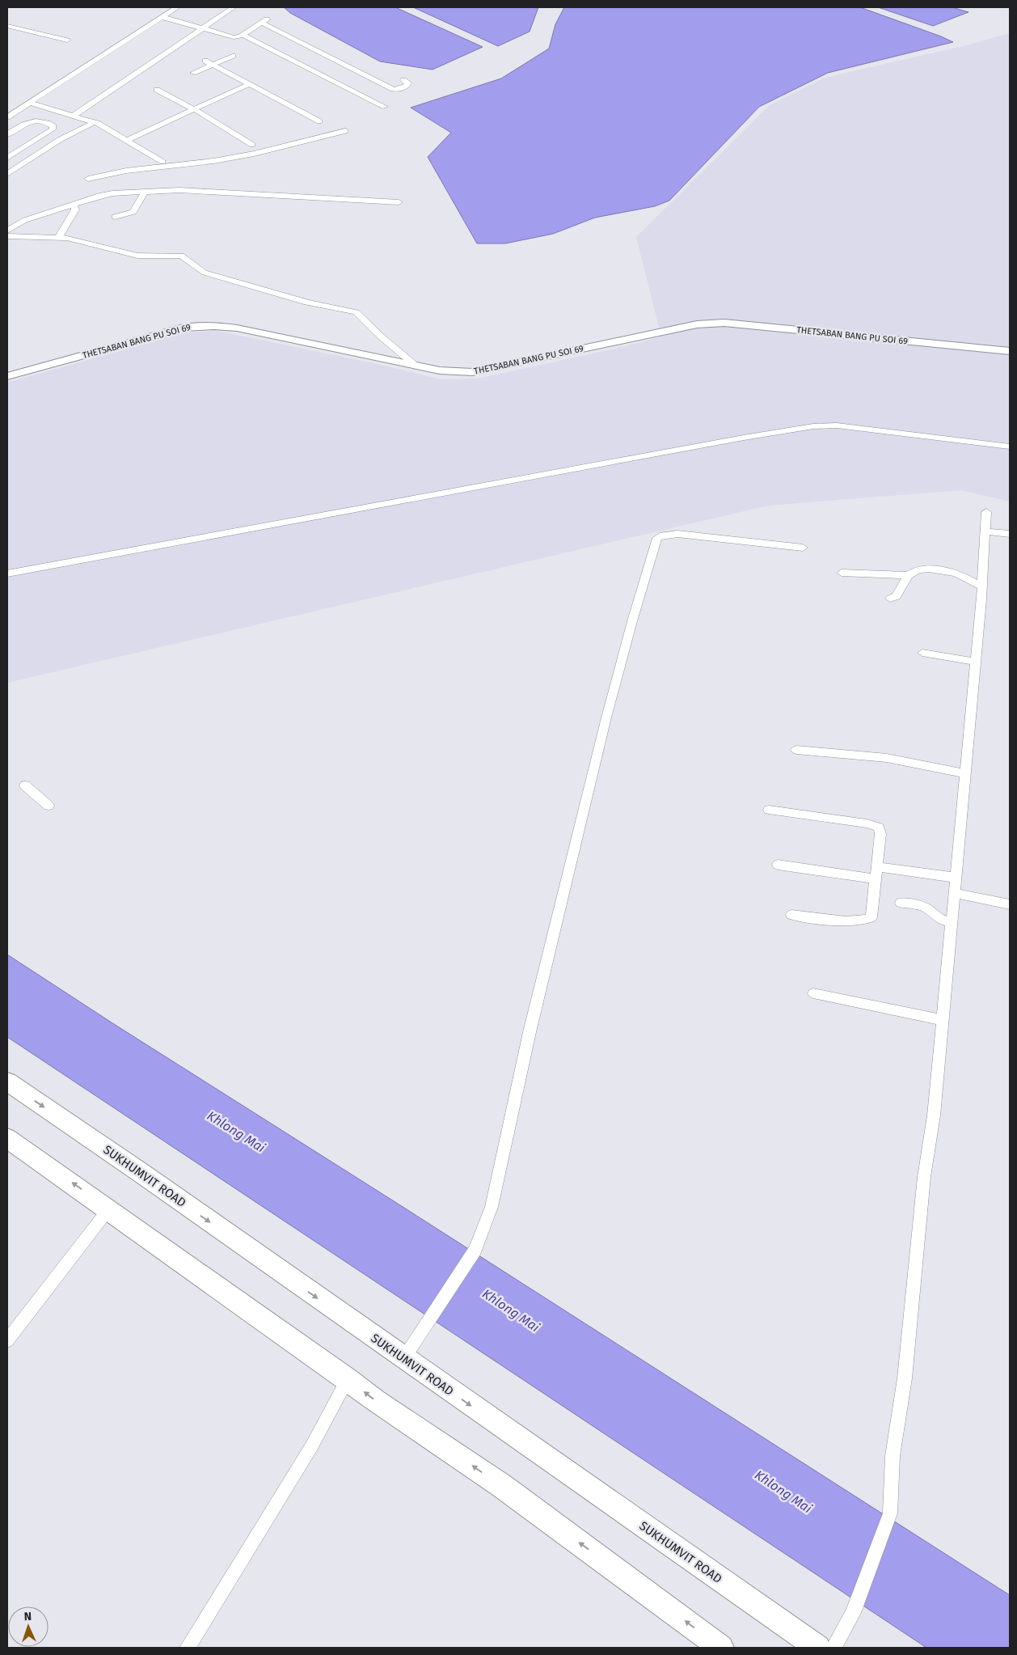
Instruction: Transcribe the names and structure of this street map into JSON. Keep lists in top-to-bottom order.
{
  "streets": {
    "highway": ["SUKHUMVIT ROAD"],
    "street": ["THETSABAN BANG PU SOI 69"]
  },
  "water": ["Khlong Mai"],
  "north": "top"
}
